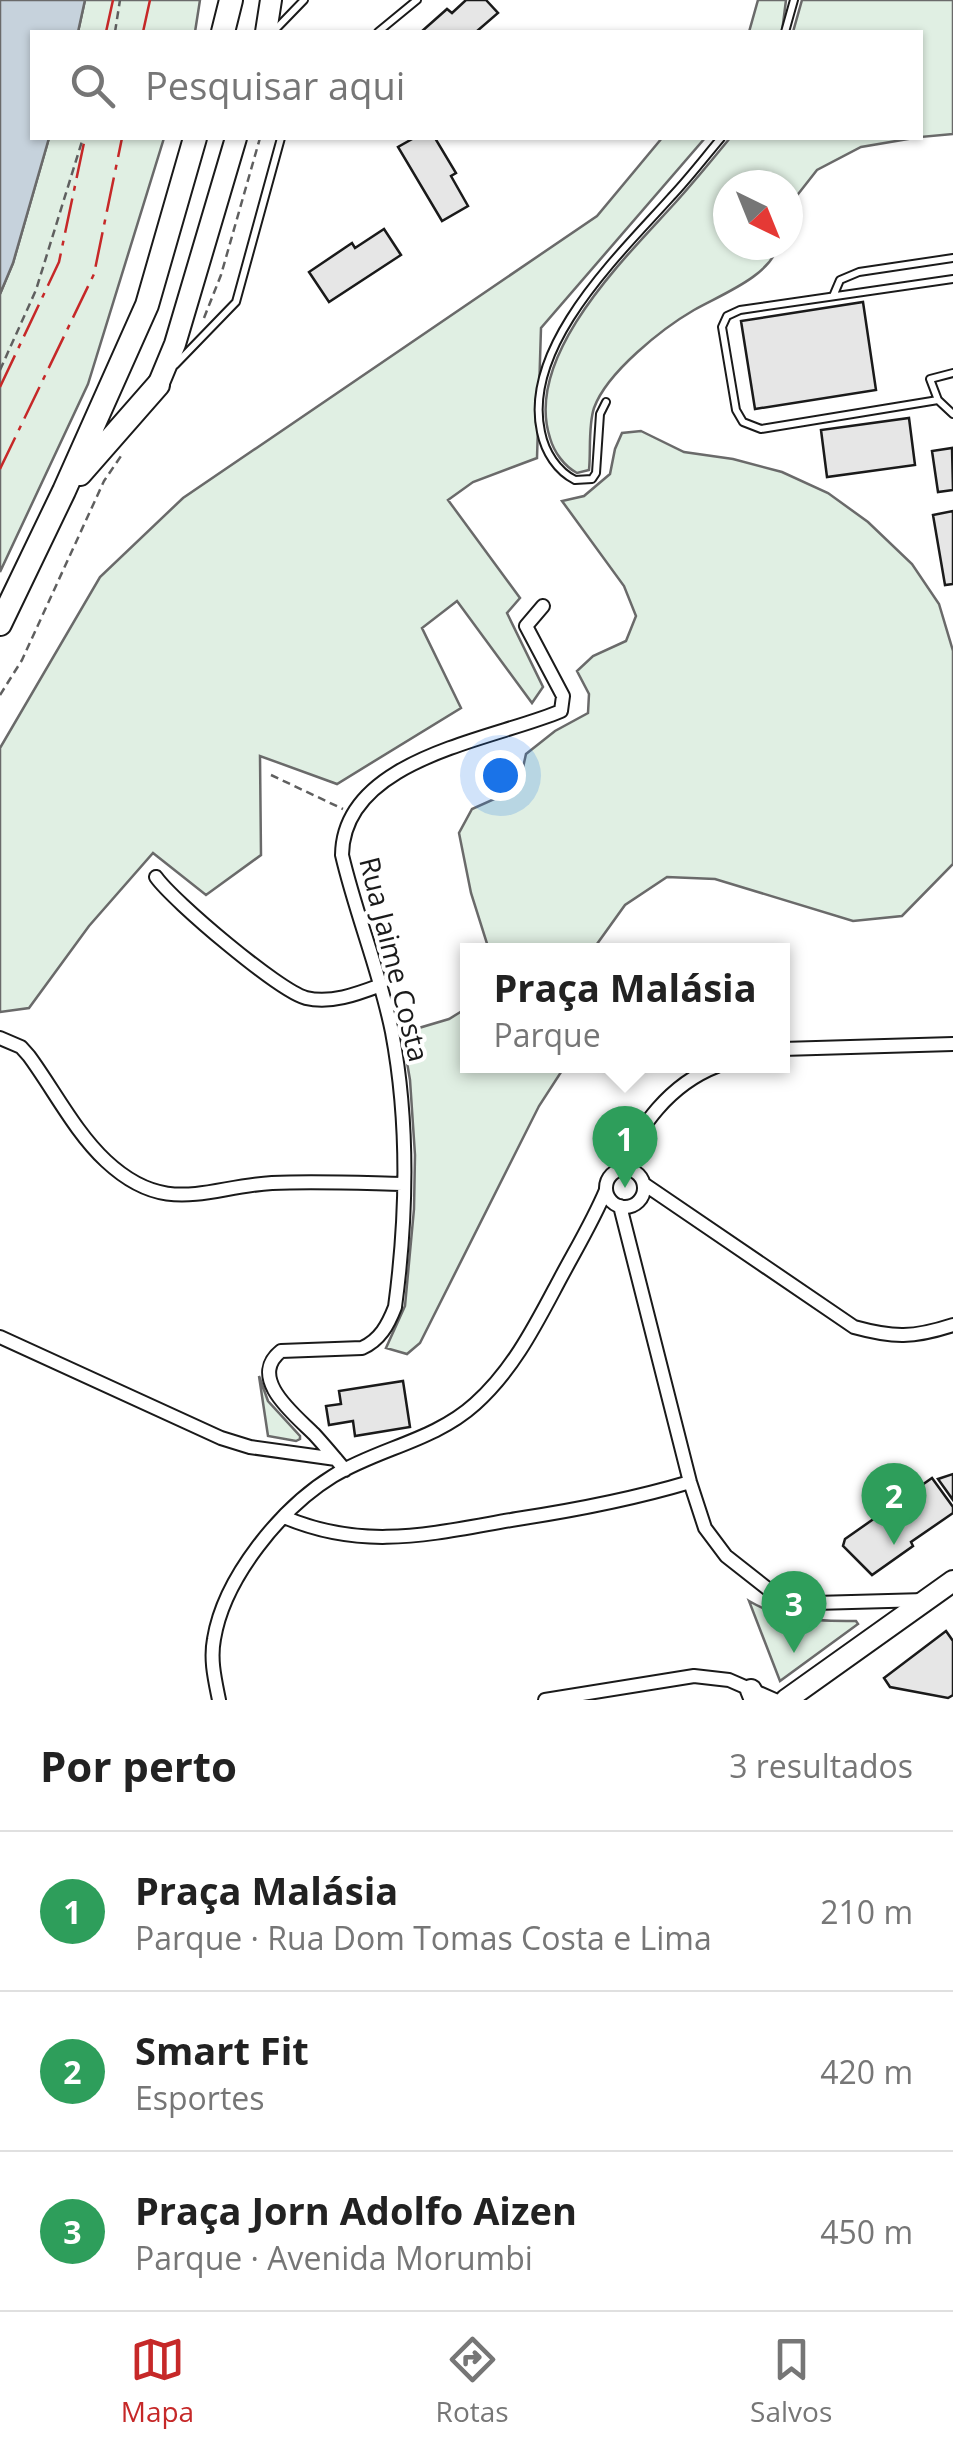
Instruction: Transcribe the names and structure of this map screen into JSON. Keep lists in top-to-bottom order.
{
  "streets": {
    "street": ["Rua Jaime Costa"]
  },
  "north": "bottom right",
  "page": {
    "search": "Pesquisar aqui",
    "popup": ["Praça Malásia", "Parque"],
    "pins": ["1", "2", "3"],
    "heading": ["Por perto", "3 resultados"],
    "list": [
      {
        "mark": "1",
        "name": "Praça Malásia",
        "note": "Parque · Rua Dom Tomas Costa e Lima",
        "value": "210 m"
      },
      {
        "mark": "2",
        "name": "Smart Fit",
        "note": "Esportes",
        "value": "420 m"
      },
      {
        "mark": "3",
        "name": "Praça Jorn Adolfo Aizen",
        "note": "Parque · Avenida Morumbi",
        "value": "450 m"
      }
    ],
    "nav": ["Mapa", "Rotas", "Salvos"]
  }
}
